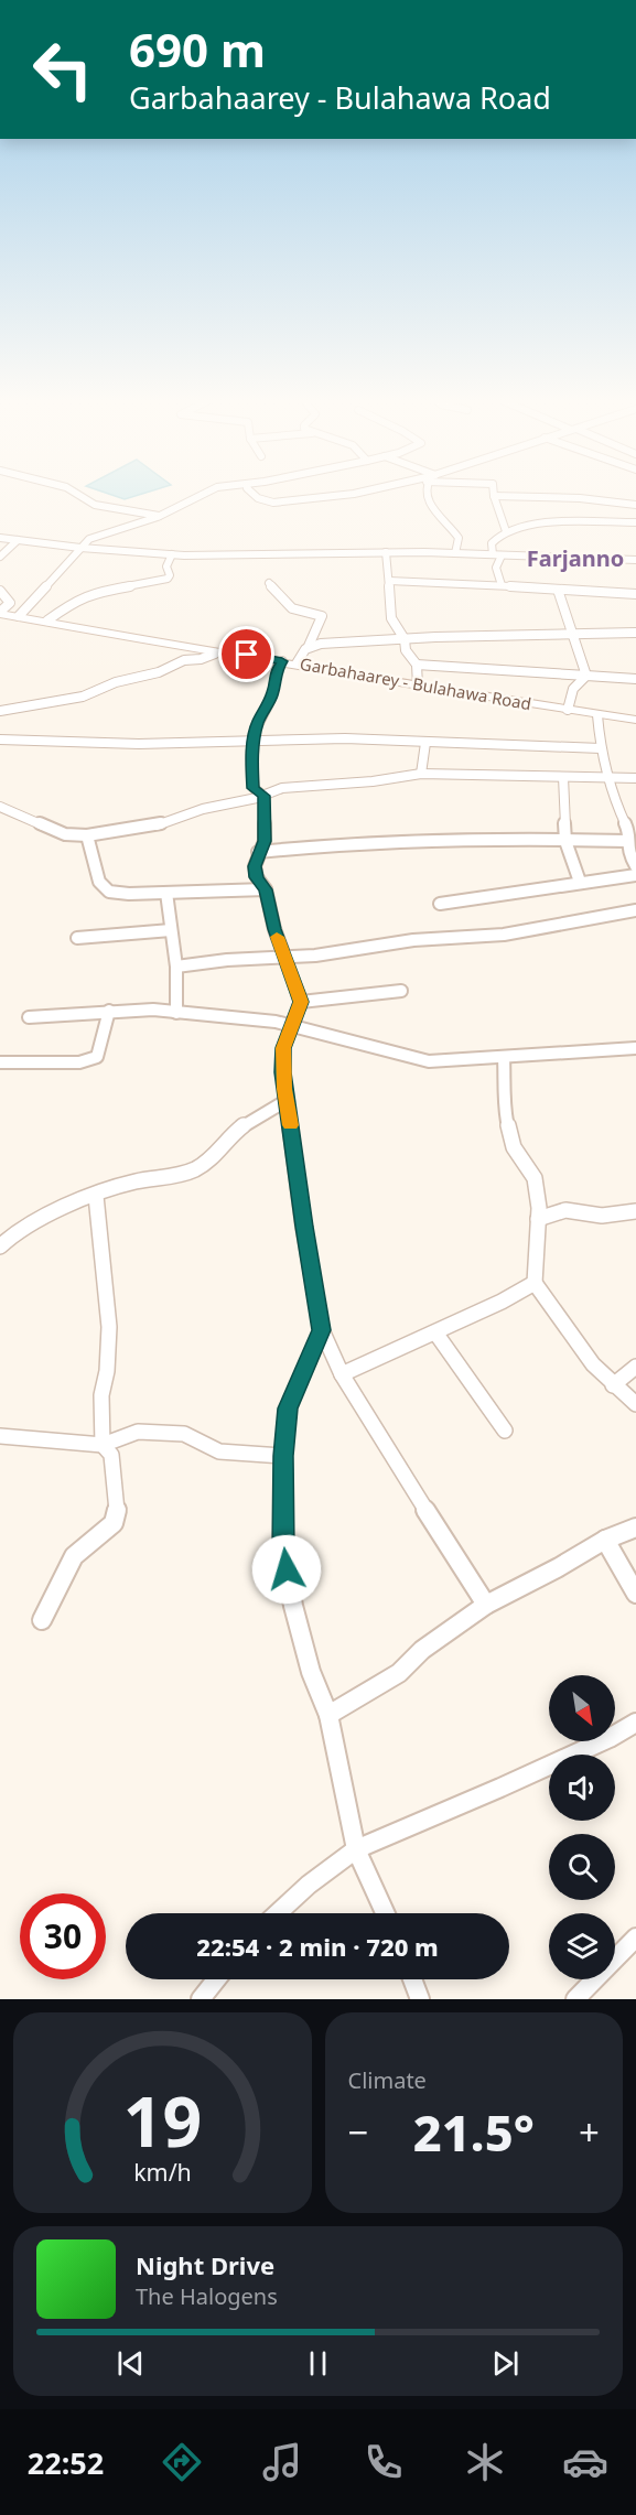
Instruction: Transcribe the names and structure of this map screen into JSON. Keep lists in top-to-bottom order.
{
  "streets": {
    "main road": ["Garbahaarey - Bulahawa Road"]
  },
  "districts": ["Farjanno"],
  "north": "bottom right",
  "page": {
    "turn": ["690 m", "Garbahaarey - Bulahawa Road"],
    "limit": "30",
    "trip": "22:54 · 2 min · 720 m",
    "tile": "Climate",
    "heat": ["−", "21.5°", "+"],
    "song": ["Night Drive", "The Halogens"],
    "tabs": "22:52",
    "gauge": ["19", "km/h"]
  }
}
